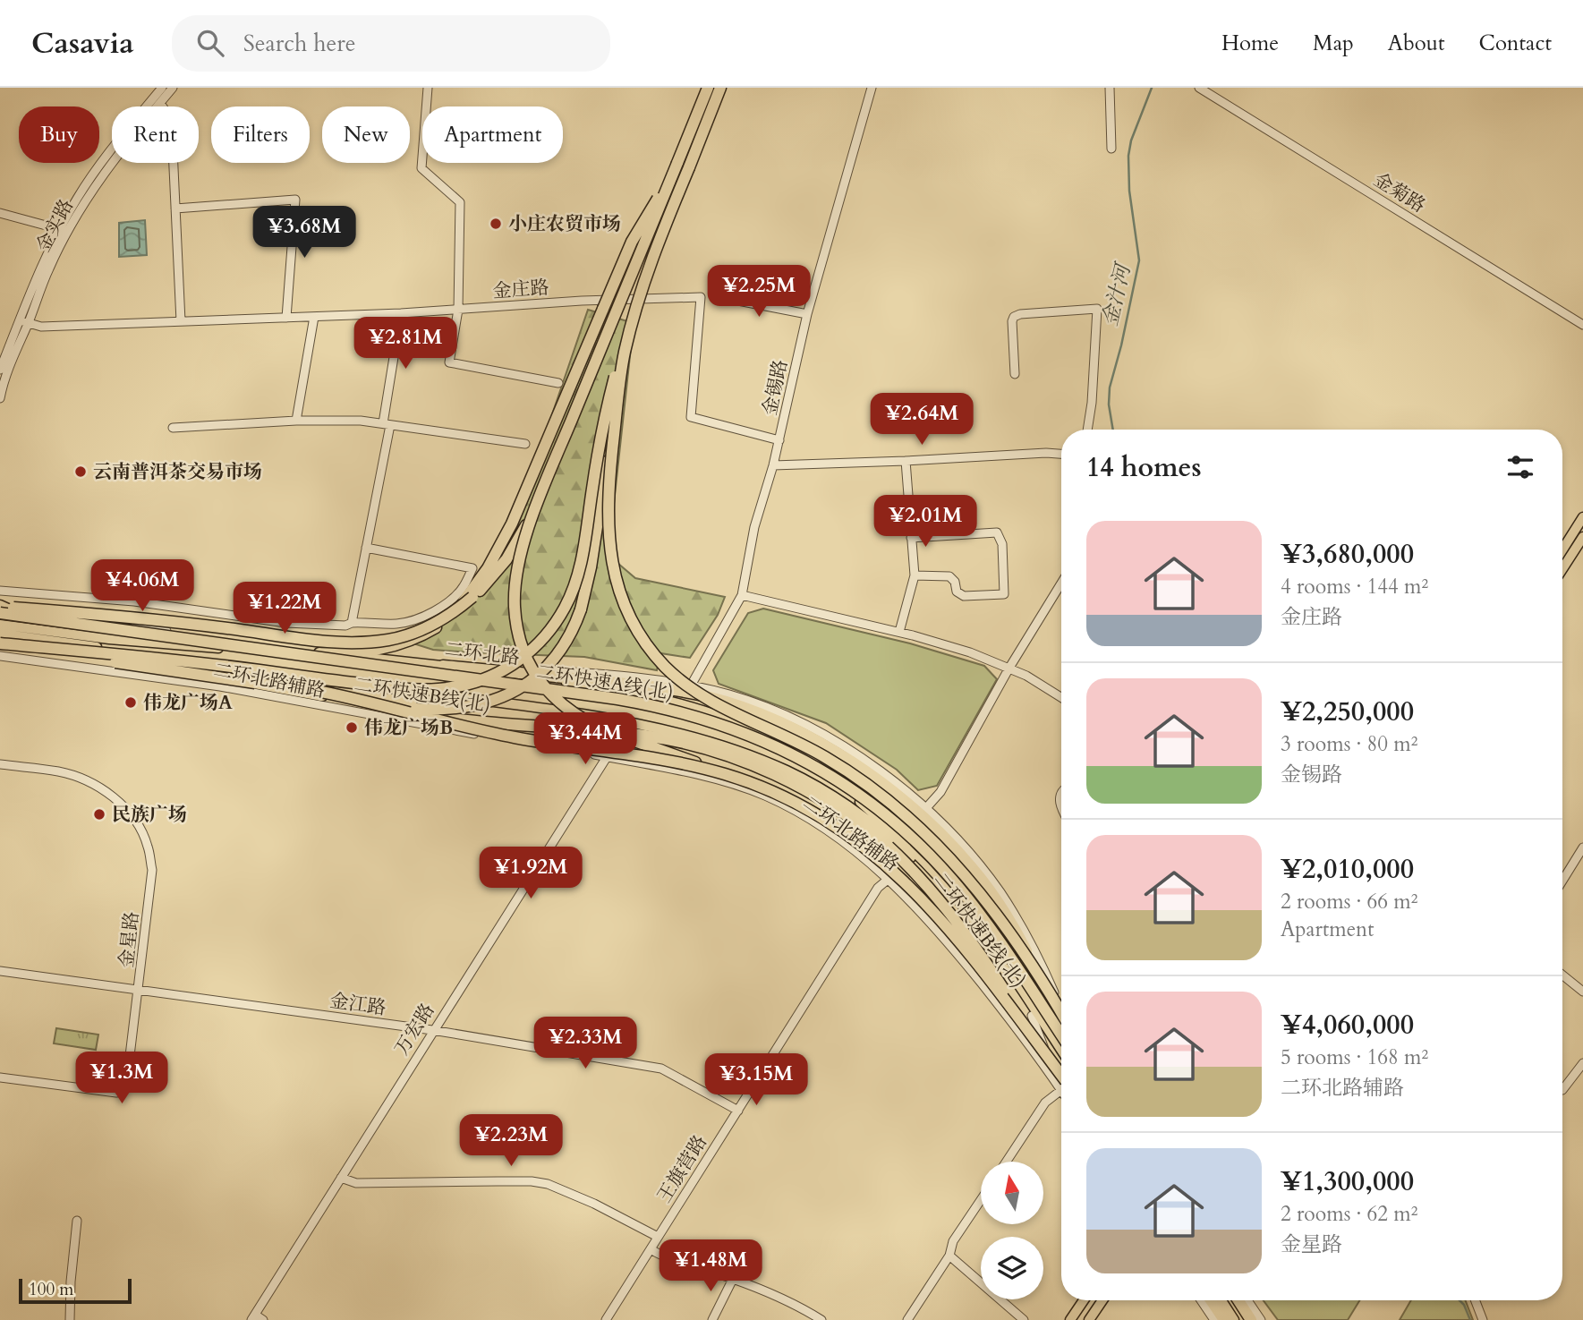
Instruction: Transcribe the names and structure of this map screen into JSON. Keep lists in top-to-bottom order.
{
  "streets": {
    "highway": ["二环快速A线(北)", "二环快速B线(北)"],
    "main road": ["二环北路"],
    "street": [
      "金菊路",
      "金实路",
      "金庄路",
      "金锡路",
      "二环北路辅路",
      "金星路",
      "金江路",
      "万宏路",
      "王旗营路"
    ]
  },
  "crossings": [
    ["金实路", "金庄路"],
    ["金庄路", "金锡路"],
    ["二环北路", "二环北路辅路"],
    ["二环北路辅路", "万宏路"],
    ["二环北路辅路", "王旗营路"],
    ["金星路", "金江路"],
    ["金江路", "万宏路"],
    ["金江路", "王旗营路"]
  ],
  "water": ["金汁河"],
  "places": [
    "小庄农贸市场",
    "云南普洱茶交易市场",
    "伟龙广场A",
    "伟龙广场B",
    "民族广场"
  ],
  "scale_bar": "100 m",
  "north": "top",
  "page": {
    "header": "Casavia",
    "search": "Search here",
    "nav": [
      "Home",
      "Map",
      "About",
      "Contact"
    ],
    "chip": [
      "Buy",
      "Rent",
      "Filters",
      "New",
      "Apartment"
    ],
    "price": [
      "¥3.68M",
      "¥2.25M",
      "¥2.81M",
      "¥2.64M",
      "¥2.01M",
      "¥4.06M",
      "¥1.22M",
      "¥3.44M",
      "¥1.92M",
      "¥2.33M",
      "¥1.3M",
      "¥3.15M",
      "¥2.23M",
      "¥1.48M"
    ],
    "heading": "14 homes",
    "list": [
      {
        "name": "¥3,680,000",
        "note": "4 rooms · 144 m² · 金庄路"
      },
      {
        "name": "¥2,250,000",
        "note": "3 rooms · 80 m² · 金锡路"
      },
      {
        "name": "¥2,010,000",
        "note": "2 rooms · 66 m² · Apartment"
      },
      {
        "name": "¥4,060,000",
        "note": "5 rooms · 168 m² · 二环北路辅路"
      },
      {
        "name": "¥1,300,000",
        "note": "2 rooms · 62 m² · 金星路"
      }
    ],
    "scale": "100 m"
  }
}
